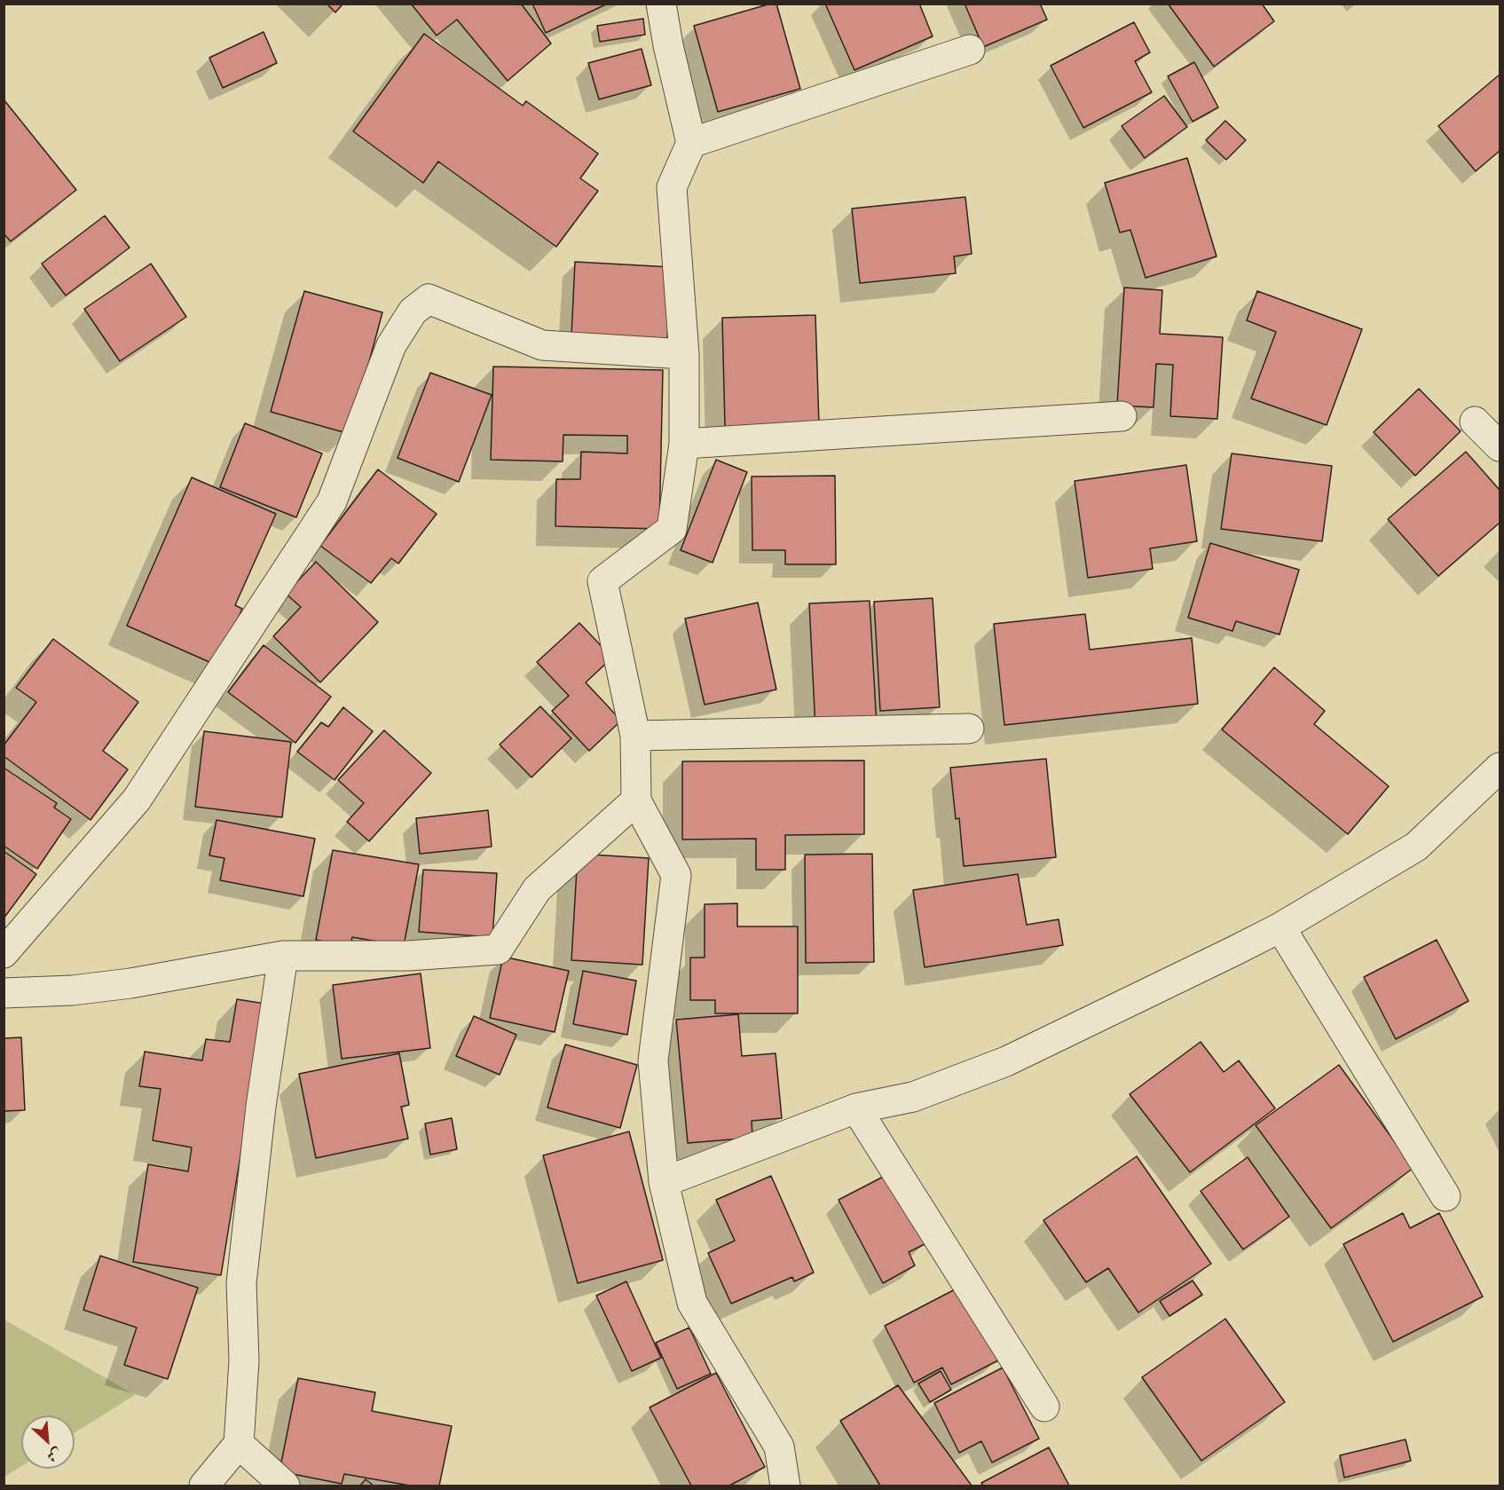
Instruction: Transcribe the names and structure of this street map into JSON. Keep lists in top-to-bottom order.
{
  "north": "bottom right"
}
